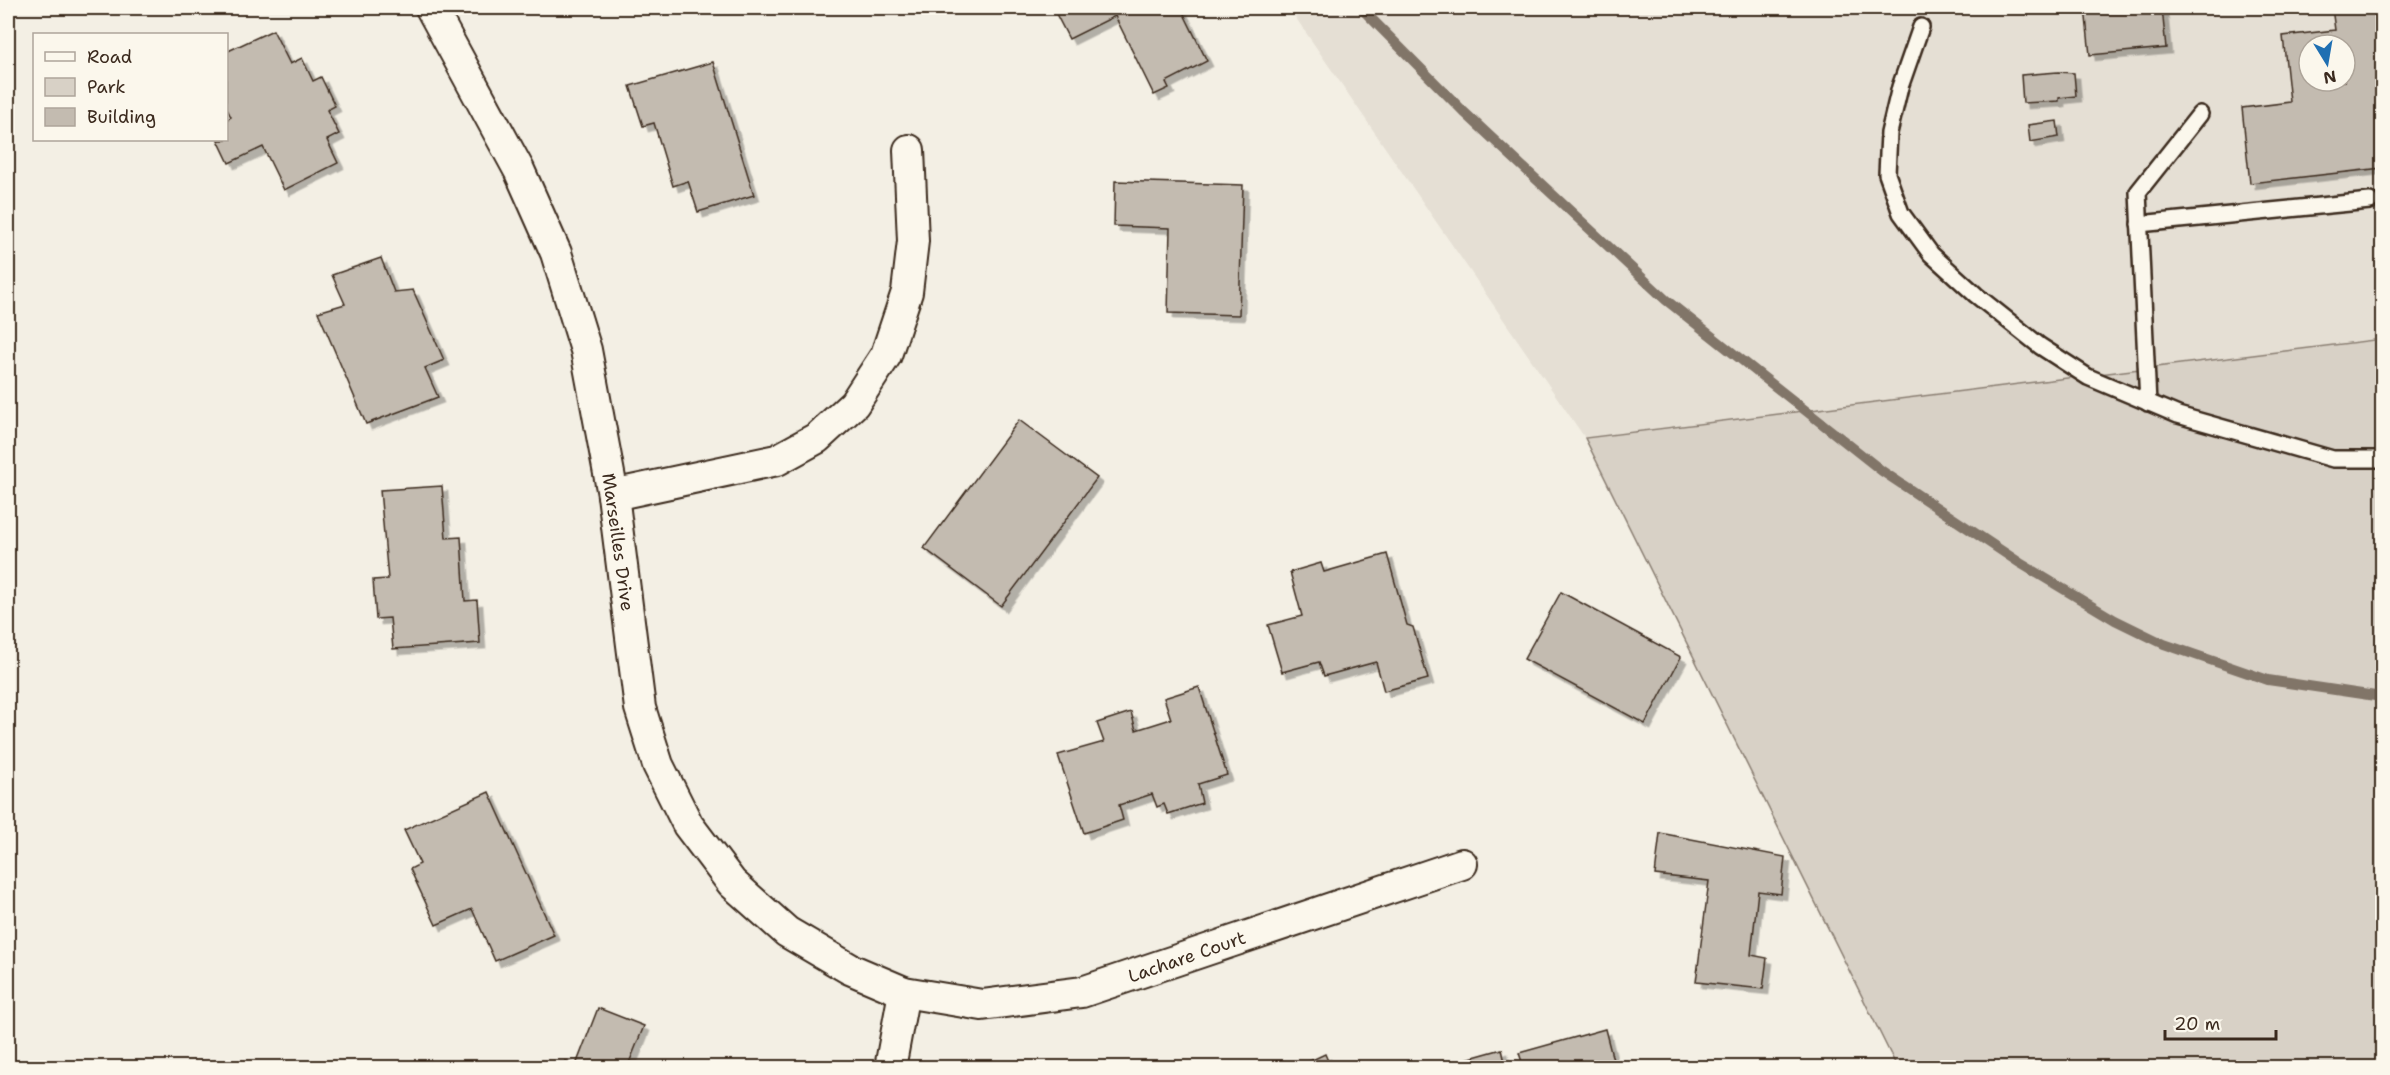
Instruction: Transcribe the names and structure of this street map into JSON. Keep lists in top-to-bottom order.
{
  "streets": {
    "street": ["Marseilles Drive", "Lachare Court"]
  },
  "crossings": [
    ["Marseilles Drive", "Lachare Court"]
  ],
  "legend": ["Road", "Park", "Building"],
  "scale_bar": "20 m",
  "north": "bottom"
}
